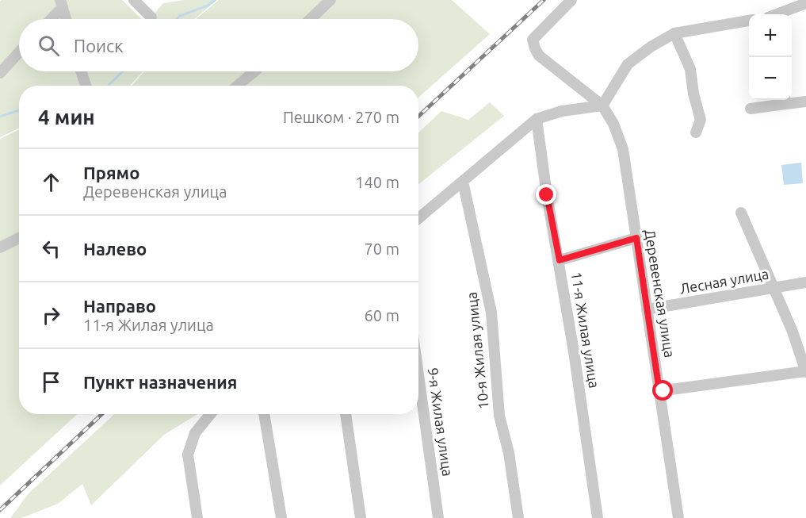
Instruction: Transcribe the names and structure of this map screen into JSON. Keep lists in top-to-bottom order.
{
  "streets": {
    "street": [
      "Лесная улица",
      "Деревенская улица",
      "11-я Жилая улица",
      "10-я Жилая улица",
      "9-я Жилая улица"
    ]
  },
  "crossings": [
    ["Лесная улица", "Деревенская улица"]
  ],
  "page": {
    "map_buttons": ["+", "−"],
    "search": "Поиск",
    "heading": ["4 мин", "Пешком · 270 m"],
    "list": [
      ["Прямо", "Деревенская улица", "140 m"],
      ["Налево", "70 m"],
      ["Направо", "11-я Жилая улица", "60 m"],
      "Пункт назначения"
    ]
  }
}
